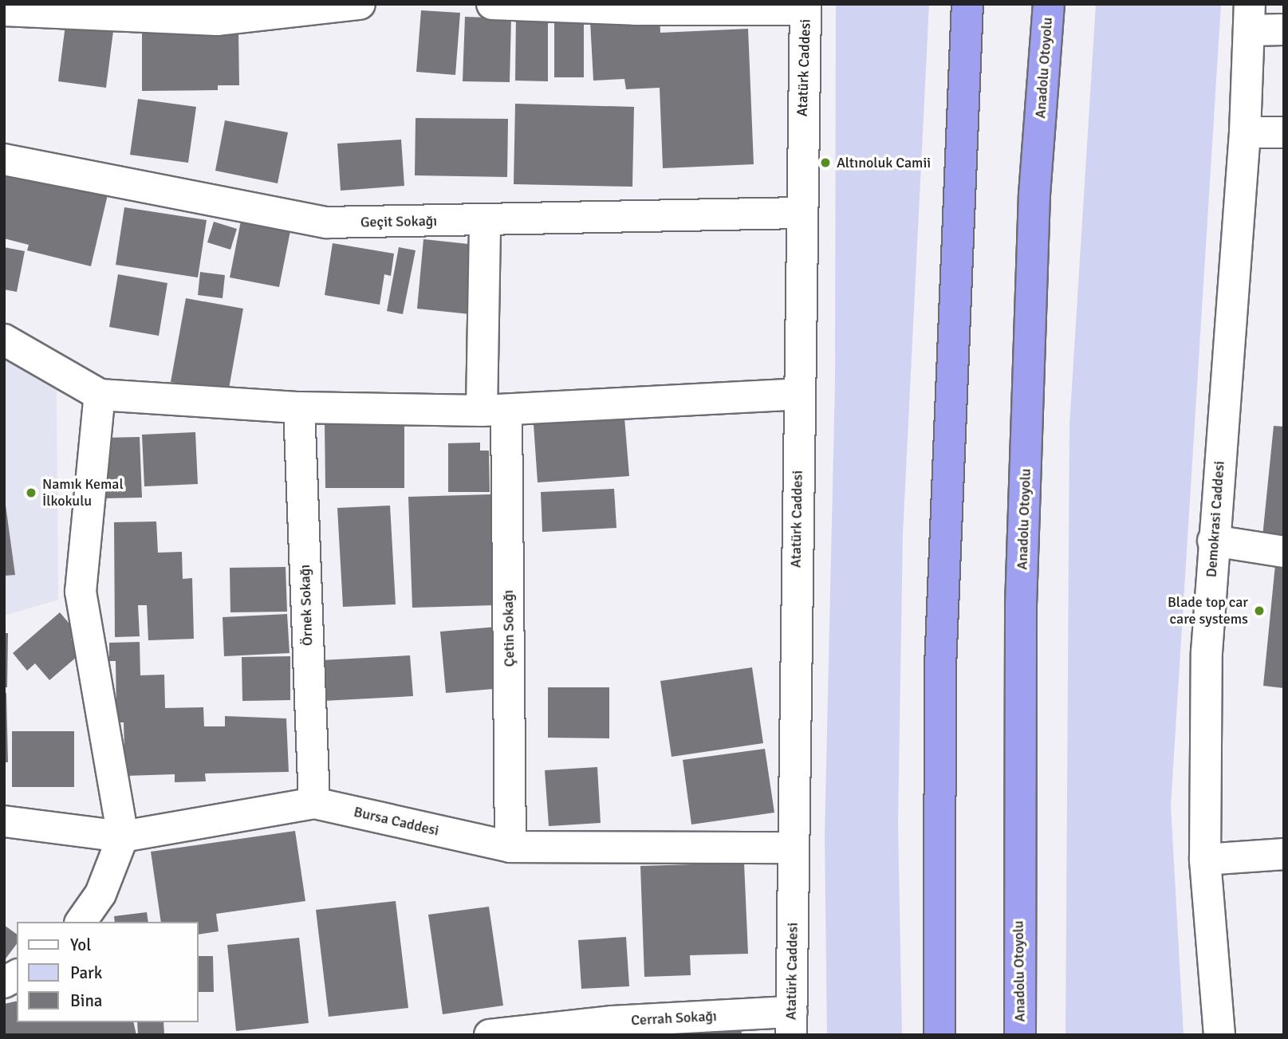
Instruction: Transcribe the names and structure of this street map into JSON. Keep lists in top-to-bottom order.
{
  "streets": {
    "highway": ["Anadolu Otoyolu"],
    "street": [
      "Atatürk Caddesi",
      "Geçit Sokağı",
      "Demokrasi Caddesi",
      "Örnek Sokağı",
      "Çetin Sokağı",
      "Bursa Caddesi",
      "Cerrah Sokağı"
    ]
  },
  "crossings": [
    ["Atatürk Caddesi", "Geçit Sokağı"],
    ["Atatürk Caddesi", "Bursa Caddesi"],
    ["Atatürk Caddesi", "Cerrah Sokağı"],
    ["Geçit Sokağı", "Çetin Sokağı"],
    ["Örnek Sokağı", "Bursa Caddesi"],
    ["Çetin Sokağı", "Bursa Caddesi"]
  ],
  "places": ["Altınoluk Camii", "Namık Kemal İlkokulu", "Blade top car care systems"],
  "legend": ["Yol", "Park", "Bina"]
}
